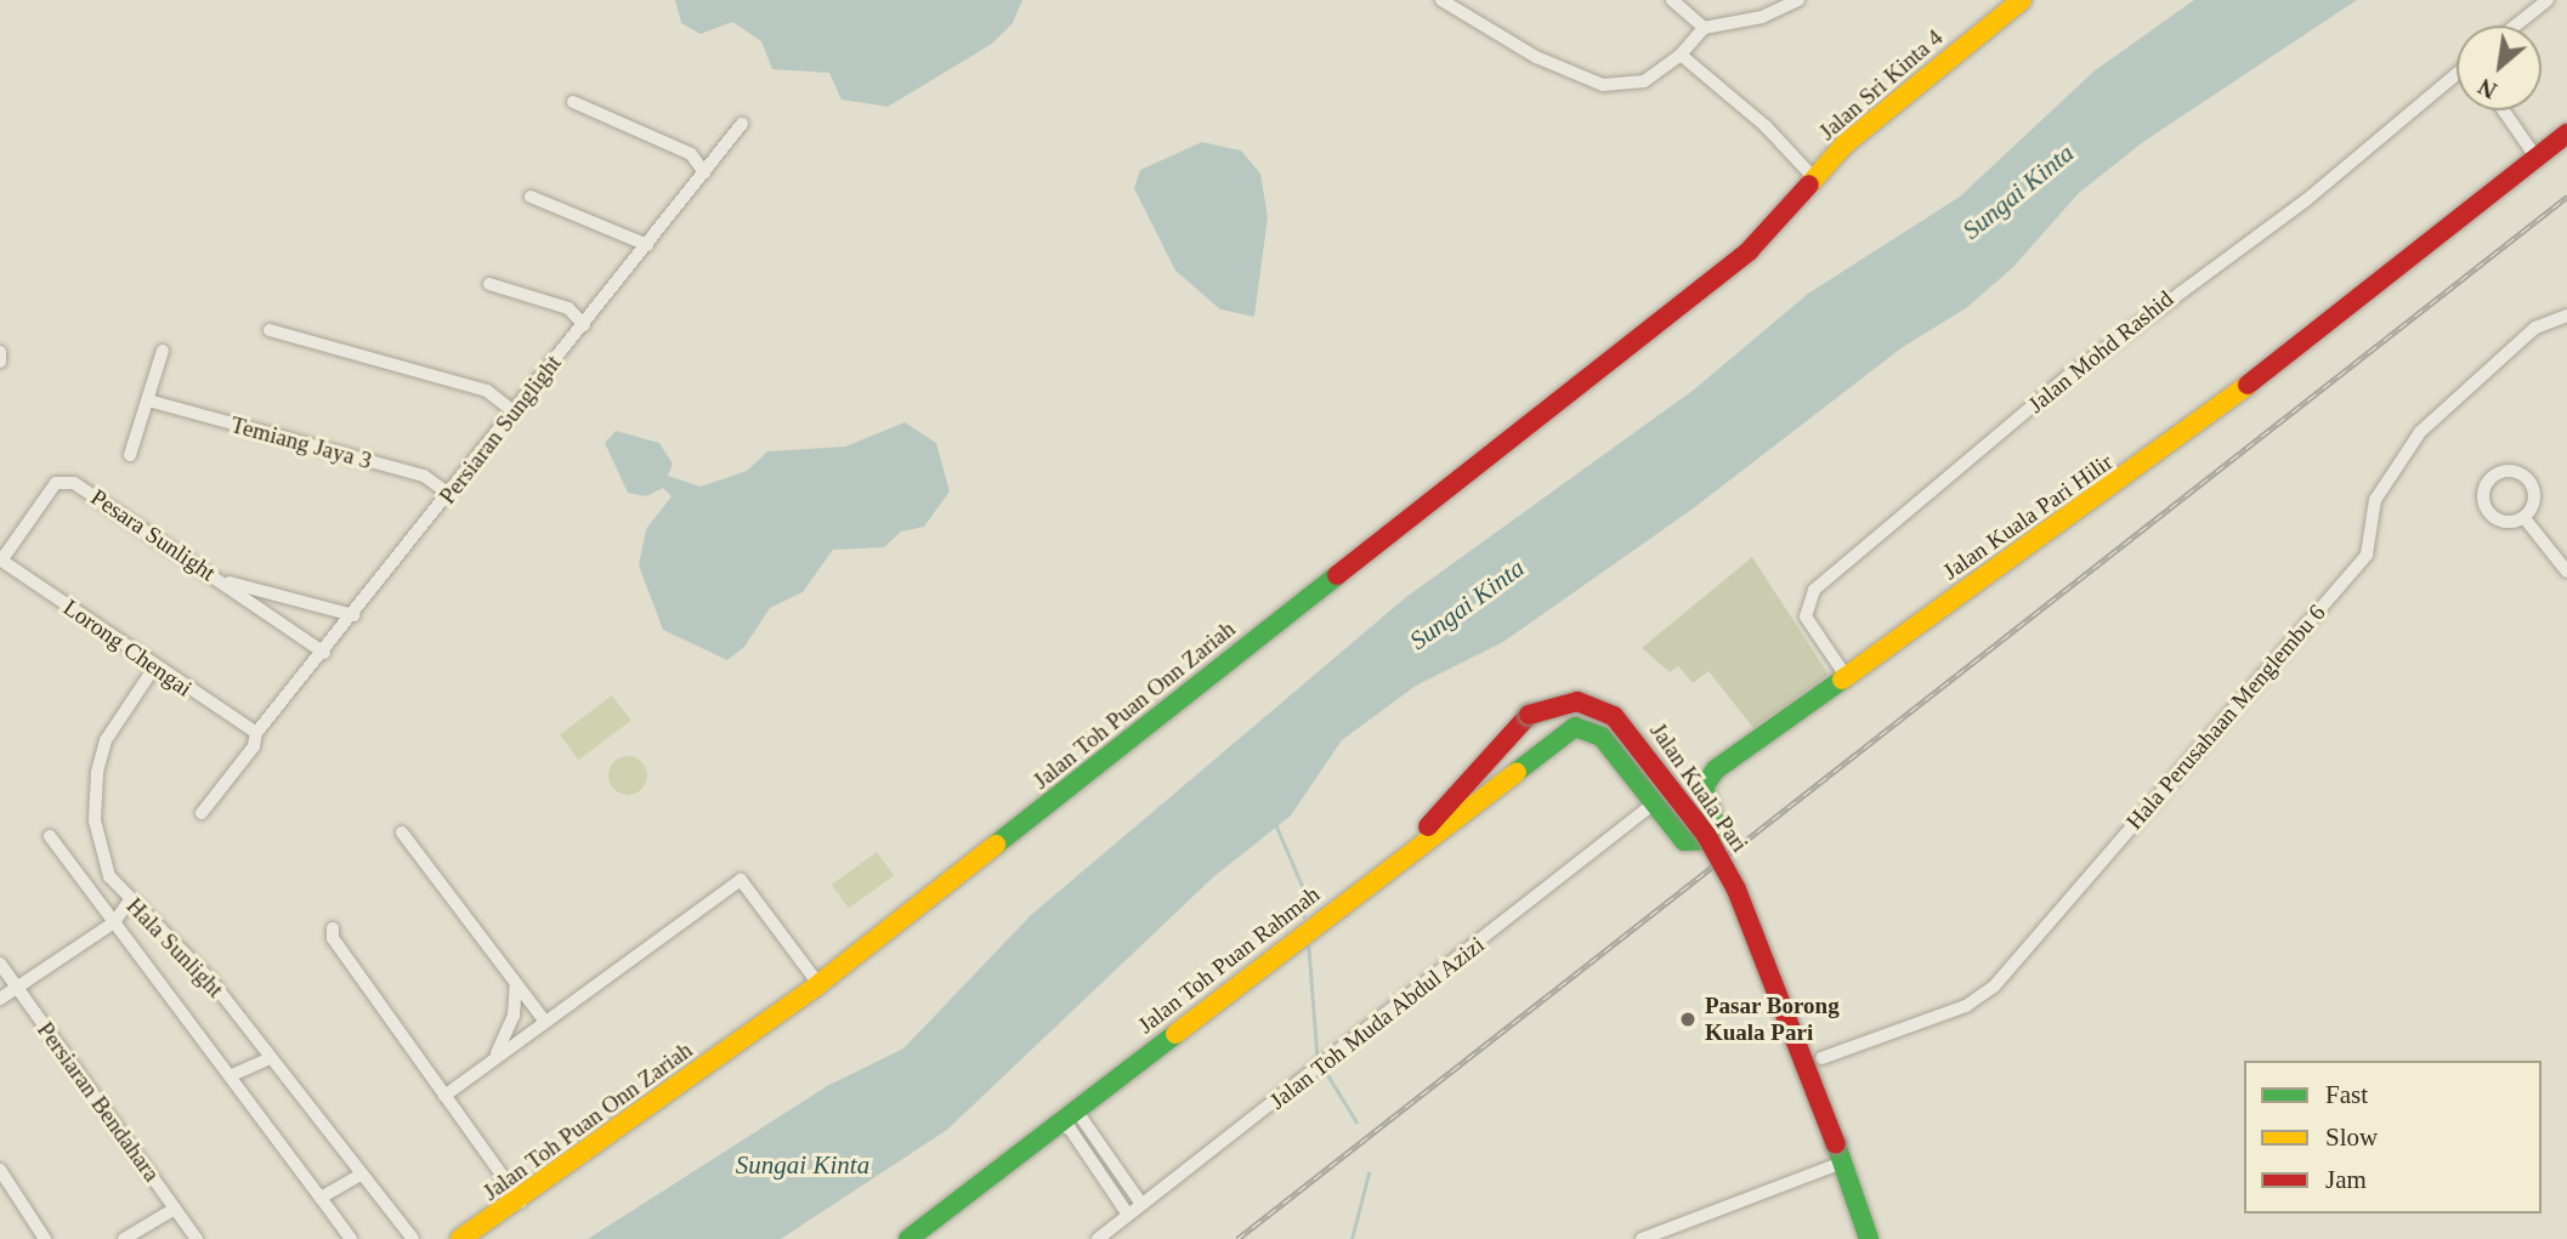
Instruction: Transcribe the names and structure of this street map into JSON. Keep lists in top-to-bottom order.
{
  "streets": {
    "street": [
      "Jalan Sri Kinta 4",
      "Jalan Mohd Rashid",
      "Persiaran Sunglight",
      "Temiang Jaya 3",
      "Jalan Kuala Pari Hilir",
      "Pesara Sunlight",
      "Lorong Chengai",
      "Jalan Toh Puan Onn Zariah",
      "Hala Perusahaan Menglembu 6",
      "Jalan Kuala Pari",
      "Hala Sunlight",
      "Jalan Toh Puan Rahmah",
      "Jalan Toh Muda Abdul Azizi",
      "Persiaran Bendahara"
    ]
  },
  "crossings": [
    ["Jalan Sri Kinta 4", "Jalan Toh Puan Onn Zariah"],
    ["Jalan Mohd Rashid", "Jalan Kuala Pari Hilir"],
    ["Persiaran Sunglight", "Temiang Jaya 3"],
    ["Persiaran Sunglight", "Pesara Sunlight"],
    ["Persiaran Sunglight", "Lorong Chengai"],
    ["Jalan Kuala Pari Hilir", "Jalan Toh Puan Rahmah"],
    ["Jalan Kuala Pari Hilir", "Jalan Toh Muda Abdul Azizi"],
    ["Pesara Sunlight", "Lorong Chengai"],
    ["Lorong Chengai", "Hala Sunlight"]
  ],
  "water": ["Sungai Kinta"],
  "places": ["Pasar Borong Kuala Pari"],
  "legend": ["Fast", "Slow", "Jam"],
  "north": "bottom left"
}
